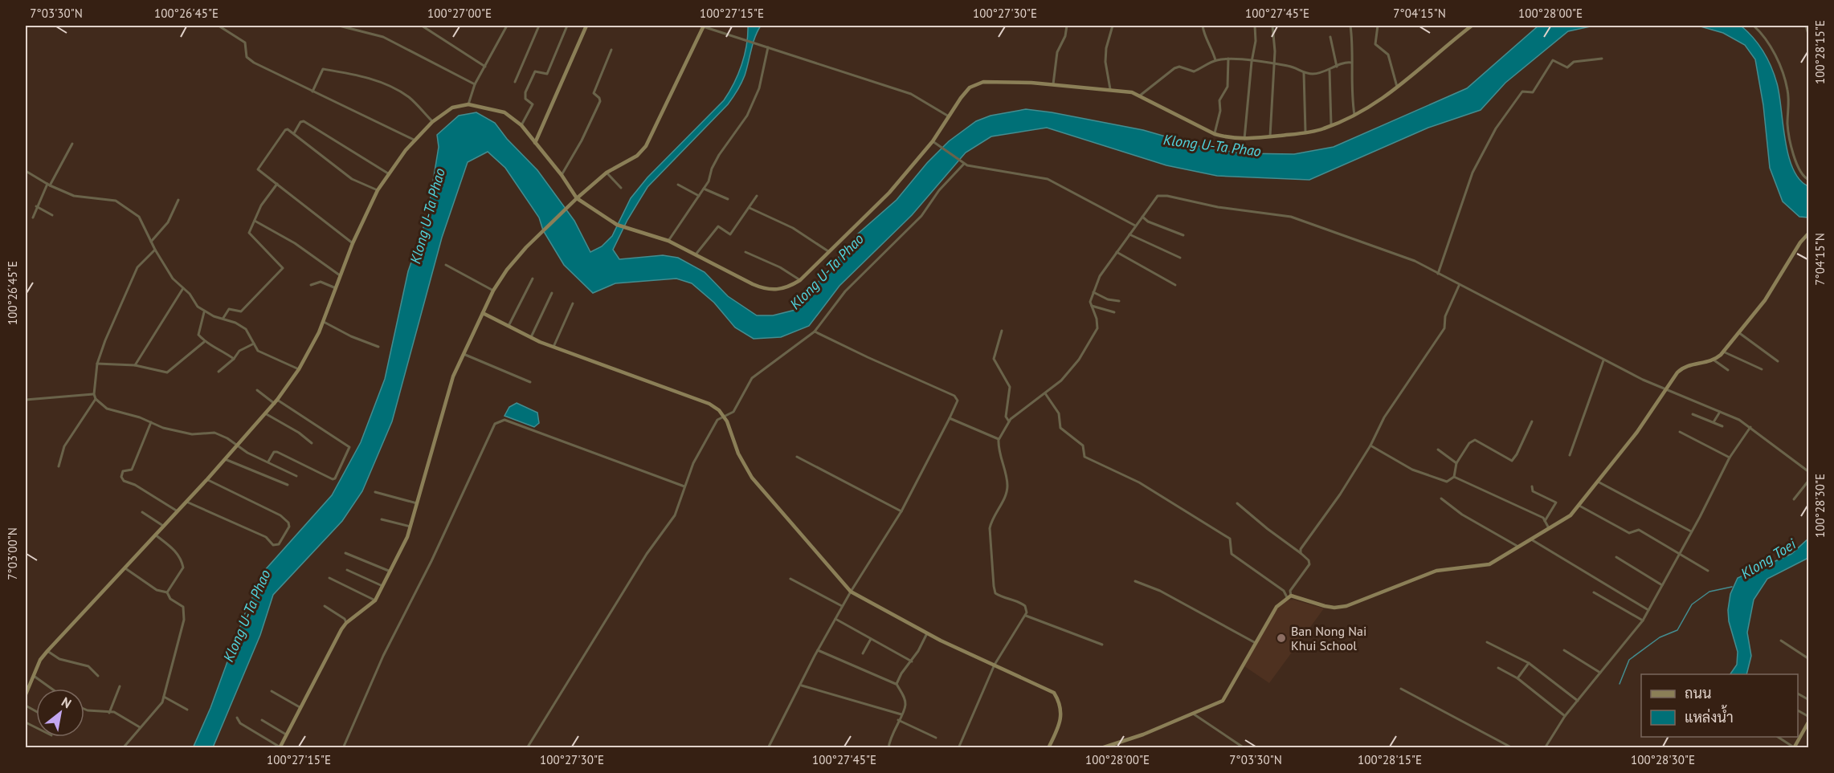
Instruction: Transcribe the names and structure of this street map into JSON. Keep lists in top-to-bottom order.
{
  "water": ["Klong U-Ta Phao", "Klong Toei"],
  "places": ["Ban Nong Nai Khui School"],
  "legend": ["ถนน", "แหล่งน้ำ"],
  "north": "top right",
  "coordinates": [
    "7°03'30\"N",
    "100°26'45\"E",
    "100°27'00\"E",
    "100°27'15\"E",
    "100°27'30\"E",
    "100°27'45\"E",
    "7°04'15\"N",
    "100°28'00\"E",
    "100°28'15\"E",
    "100°28'30\"E",
    "7°03'00\"N"
  ]
}
